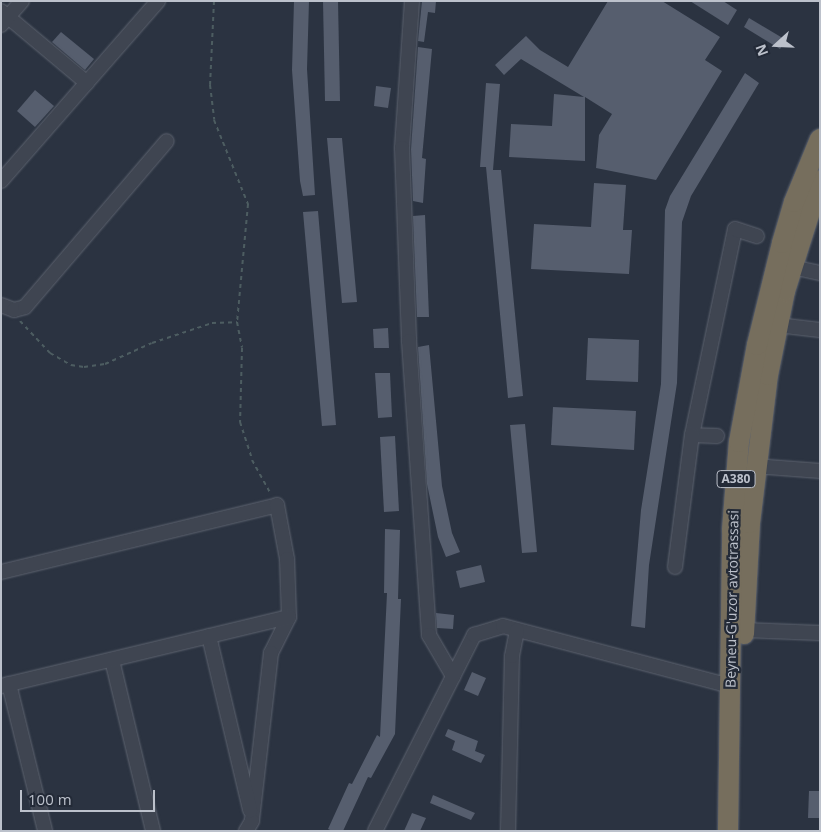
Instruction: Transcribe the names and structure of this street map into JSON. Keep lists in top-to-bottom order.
{
  "streets": {
    "highway": ["A380", "Beyneu-G'uzor avtotrassasi"]
  },
  "scale_bar": "100 m",
  "north": "left"
}
